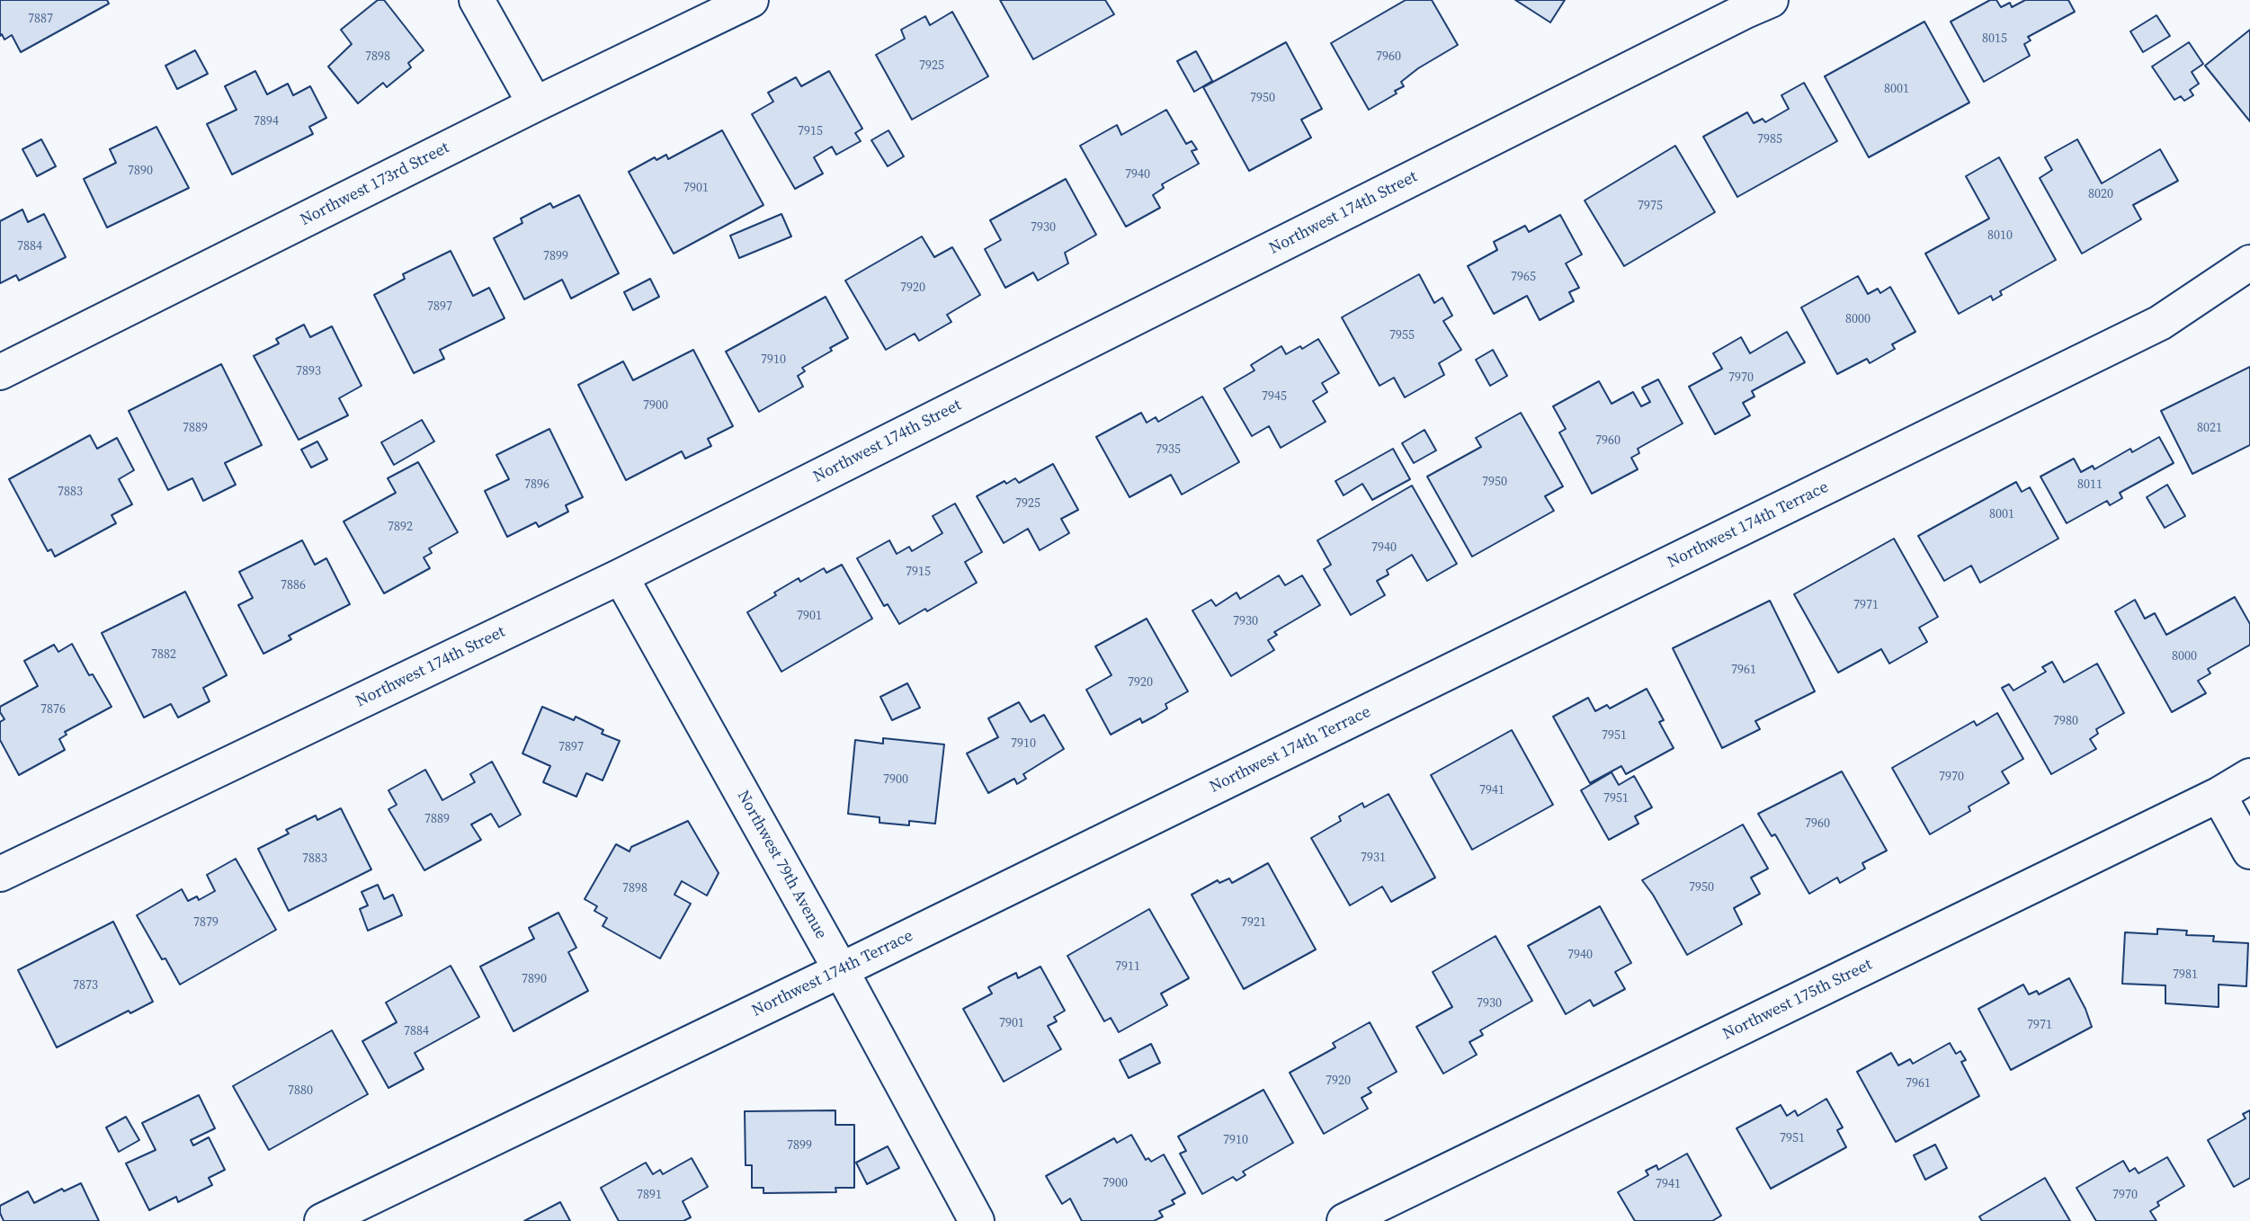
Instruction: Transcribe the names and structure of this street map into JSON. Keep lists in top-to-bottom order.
{
  "streets": {
    "street": [
      "Northwest 173rd Street",
      "Northwest 174th Street",
      "Northwest 174th Terrace",
      "Northwest 79th Avenue",
      "Northwest 175th Street"
    ]
  },
  "crossings": [
    ["Northwest 174th Street", "Northwest 79th Avenue"],
    ["Northwest 174th Terrace", "Northwest 79th Avenue"]
  ],
  "house_numbers": [
    "7887",
    "8015",
    "7898",
    "7960",
    "7925",
    "8001",
    "7950",
    "7894",
    "7915",
    "7985",
    "7890",
    "7940",
    "7901",
    "8020",
    "7975",
    "7930",
    "8010",
    "7884",
    "7899",
    "7965",
    "7920",
    "7897",
    "8000",
    "7955",
    "7910",
    "7893",
    "7970",
    "7945",
    "7900",
    "7889",
    "8021",
    "7960",
    "7935",
    "7950",
    "7896",
    "8011",
    "7883",
    "7925",
    "8001",
    "7892",
    "7940",
    "7915",
    "7886",
    "7971",
    "7901",
    "7930",
    "7882",
    "8000",
    "7961",
    "7920",
    "7876",
    "7980",
    "7951",
    "7910",
    "7897",
    "7970",
    "7900",
    "7941",
    "7951",
    "7889",
    "7960",
    "7931",
    "7883",
    "7950",
    "7898",
    "7879",
    "7921",
    "7940",
    "7911",
    "7981",
    "7890",
    "7873",
    "7930",
    "7901",
    "7971",
    "7884",
    "7920",
    "7961",
    "7880",
    "7951",
    "7910",
    "7899",
    "7900",
    "7941",
    "7891",
    "7970"
  ]
}
